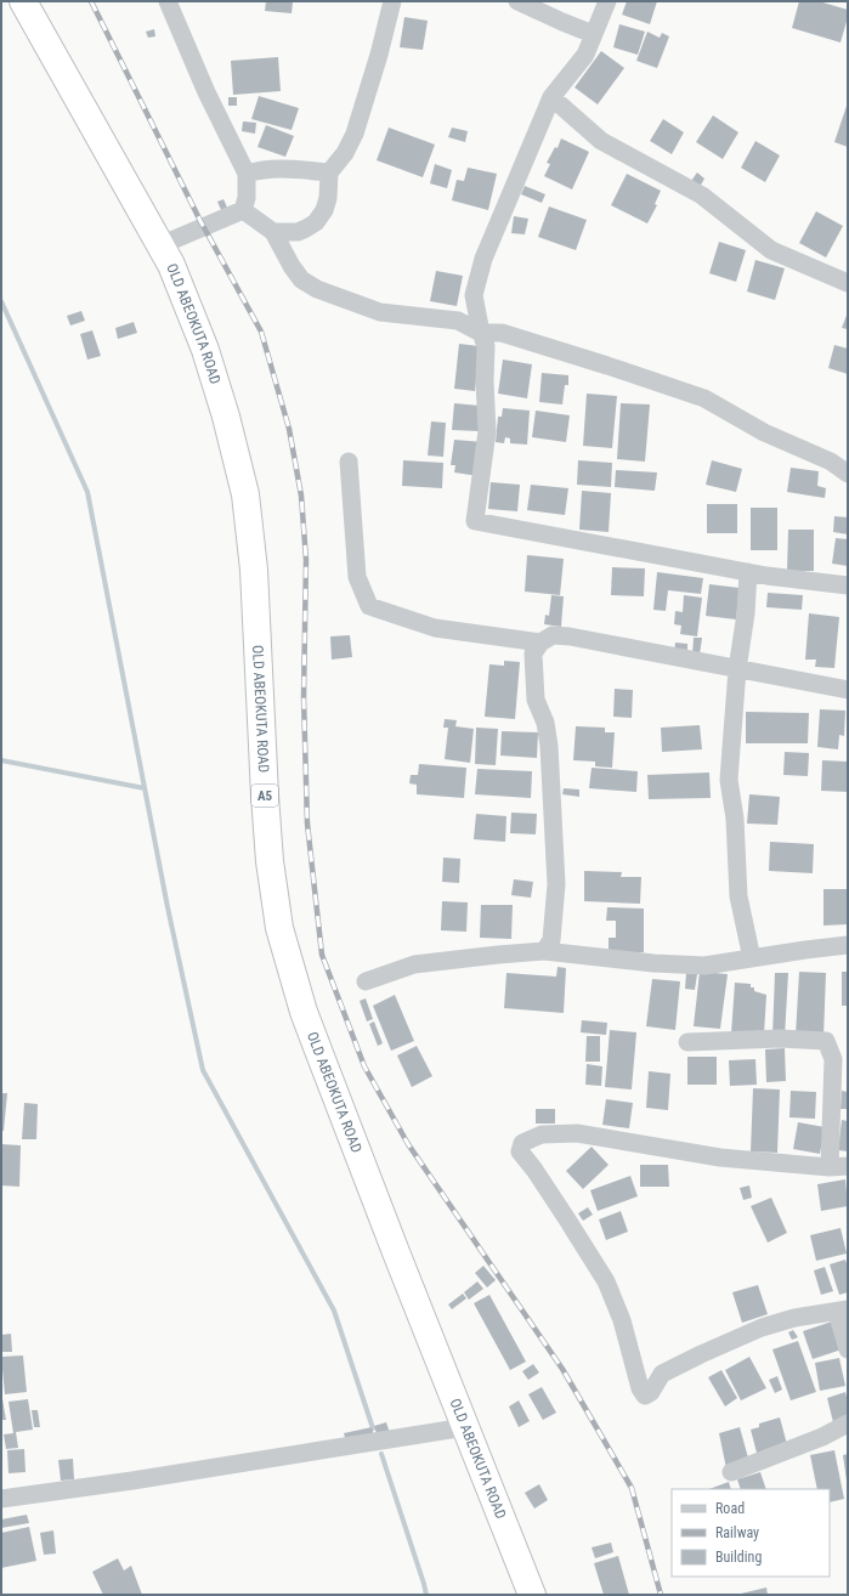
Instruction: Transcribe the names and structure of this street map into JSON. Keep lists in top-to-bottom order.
{
  "streets": {
    "highway": ["OLD ABEOKUTA ROAD", "A5"]
  },
  "legend": ["Road", "Railway", "Building"]
}
